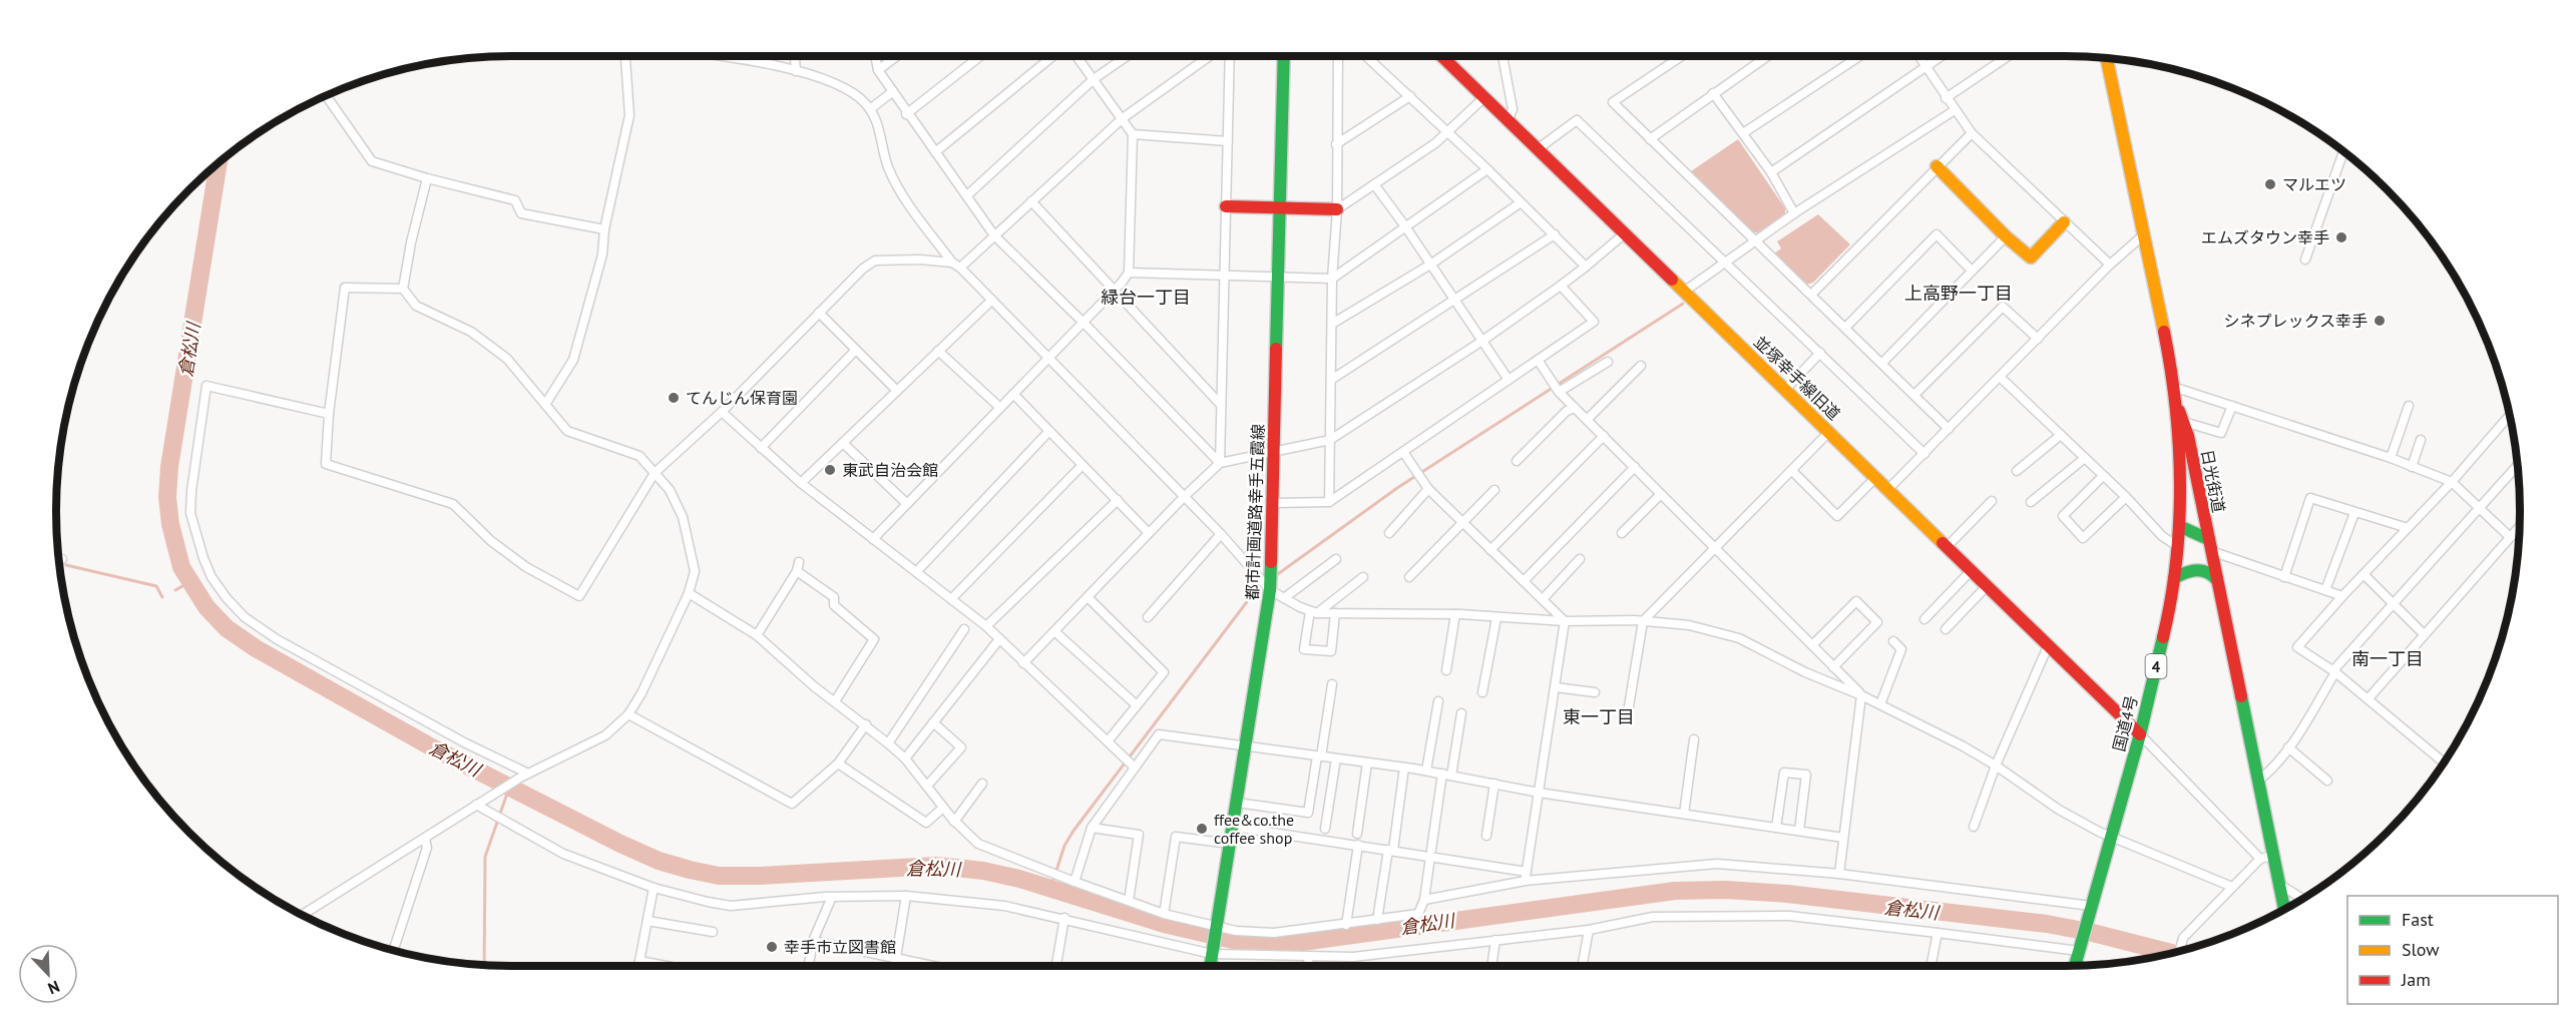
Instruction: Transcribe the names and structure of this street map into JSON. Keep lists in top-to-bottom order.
{
  "streets": {
    "main road": [
      "並塚幸手線旧道",
      "日光街道",
      "都市計画道路幸手五霞線",
      "4",
      "国道4号"
    ]
  },
  "crossings": [
    ["並塚幸手線旧道", "国道4号"],
    ["日光街道", "国道4号"]
  ],
  "districts": [
    "上高野一丁目",
    "緑台一丁目",
    "南一丁目",
    "東一丁目"
  ],
  "water": ["倉松川"],
  "places": [
    "マルエツ",
    "エムズタウン幸手",
    "シネプレックス幸手",
    "てんじん保育園",
    "東武自治会館",
    "ffee&co.the coffee shop",
    "幸手市立図書館"
  ],
  "legend": ["Fast", "Slow", "Jam"],
  "north": "bottom right"
}
